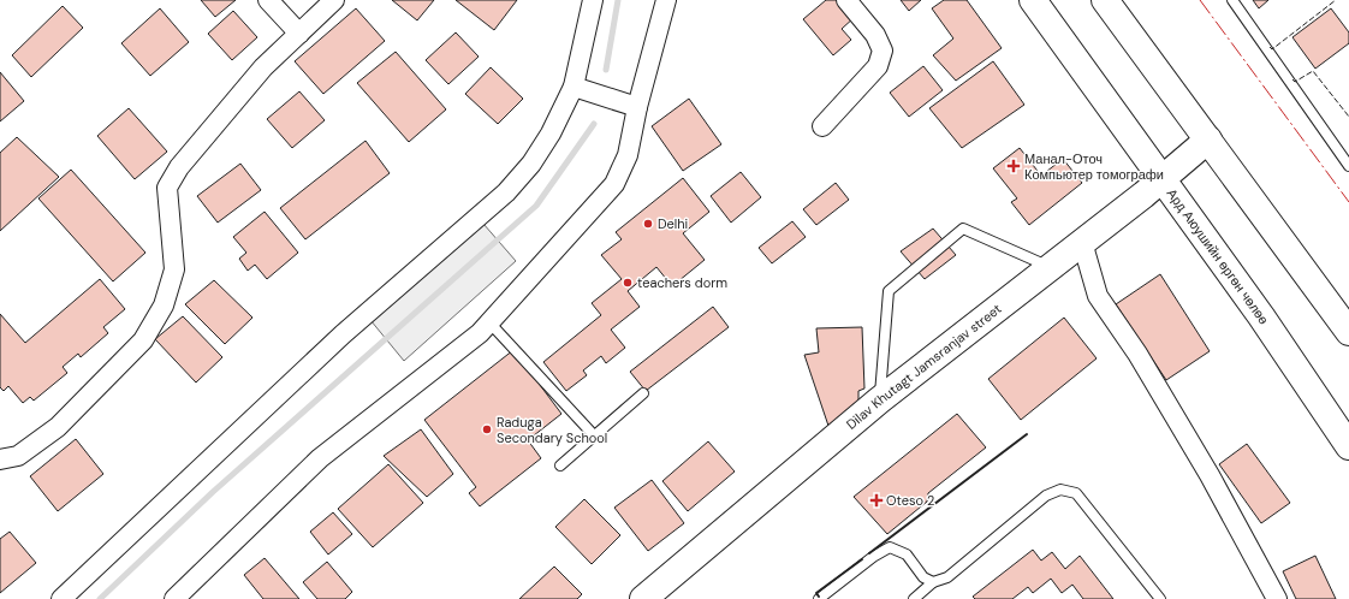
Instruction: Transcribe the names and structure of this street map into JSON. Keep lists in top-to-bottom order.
{
  "streets": {
    "main road": ["Ард Аюушийн өргөн чөлөө", "Dilav Khutagt Jamsranjav street"]
  },
  "crossings": [
    ["Ард Аюушийн өргөн чөлөө", "Dilav Khutagt Jamsranjav street"]
  ],
  "places": {
    "health": ["Манал-Оточ Компьютер томографи", "Oteso 2"],
    "other": ["Delhi", "teachers dorm", "Raduga Secondary School"]
  }
}
